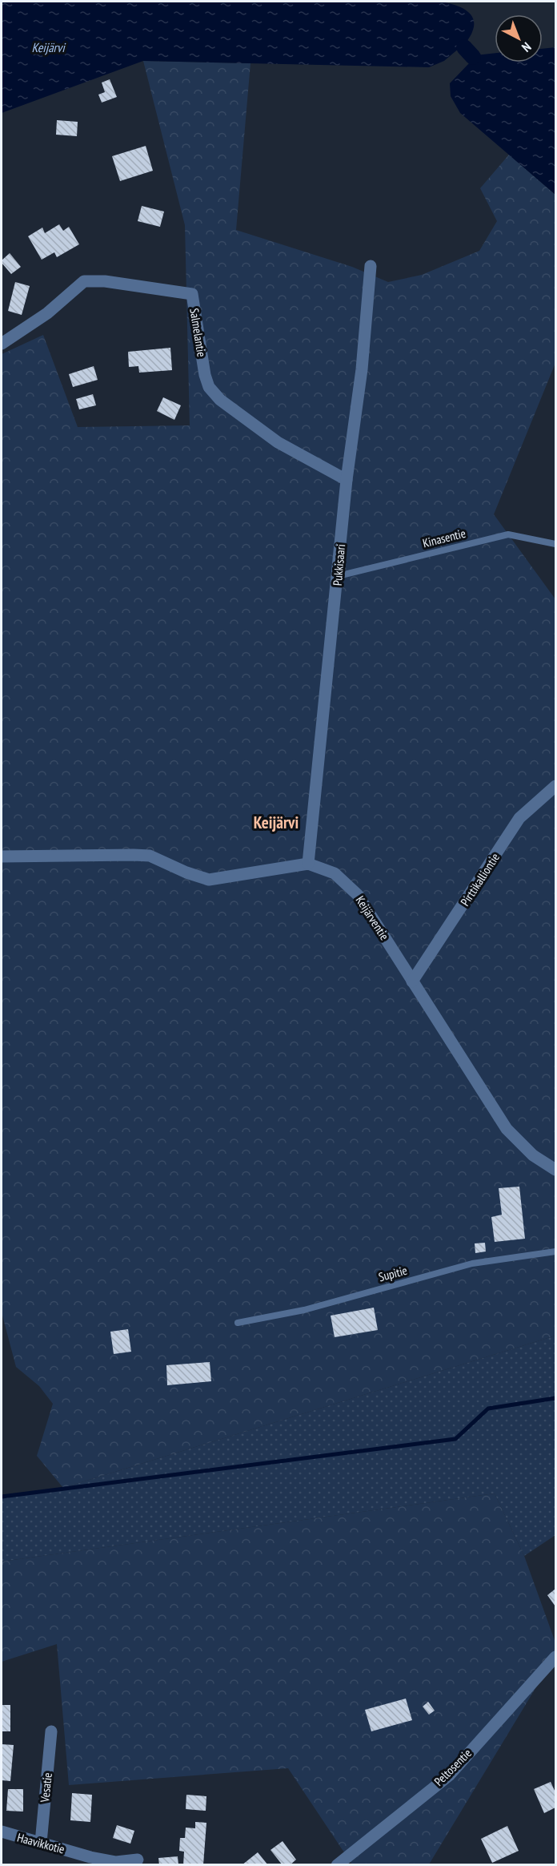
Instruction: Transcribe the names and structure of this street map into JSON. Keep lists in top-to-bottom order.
{
  "streets": {
    "street": [
      "Salmelantie",
      "Pukkisaari",
      "Pirttikalliontie",
      "Keijärventie",
      "Peltosentie",
      "Vesatie",
      "Haavikkotie"
    ],
    "lane": ["Kinasentie", "Supitie"]
  },
  "crossings": [
    ["Salmelantie", "Pukkisaari"],
    ["Kinasentie", "Pukkisaari"],
    ["Pukkisaari", "Keijärventie"],
    ["Pirttikalliontie", "Keijärventie"],
    ["Vesatie", "Haavikkotie"]
  ],
  "districts": ["Keijärvi"],
  "water": ["Keijärvi"],
  "north": "bottom right"
}
